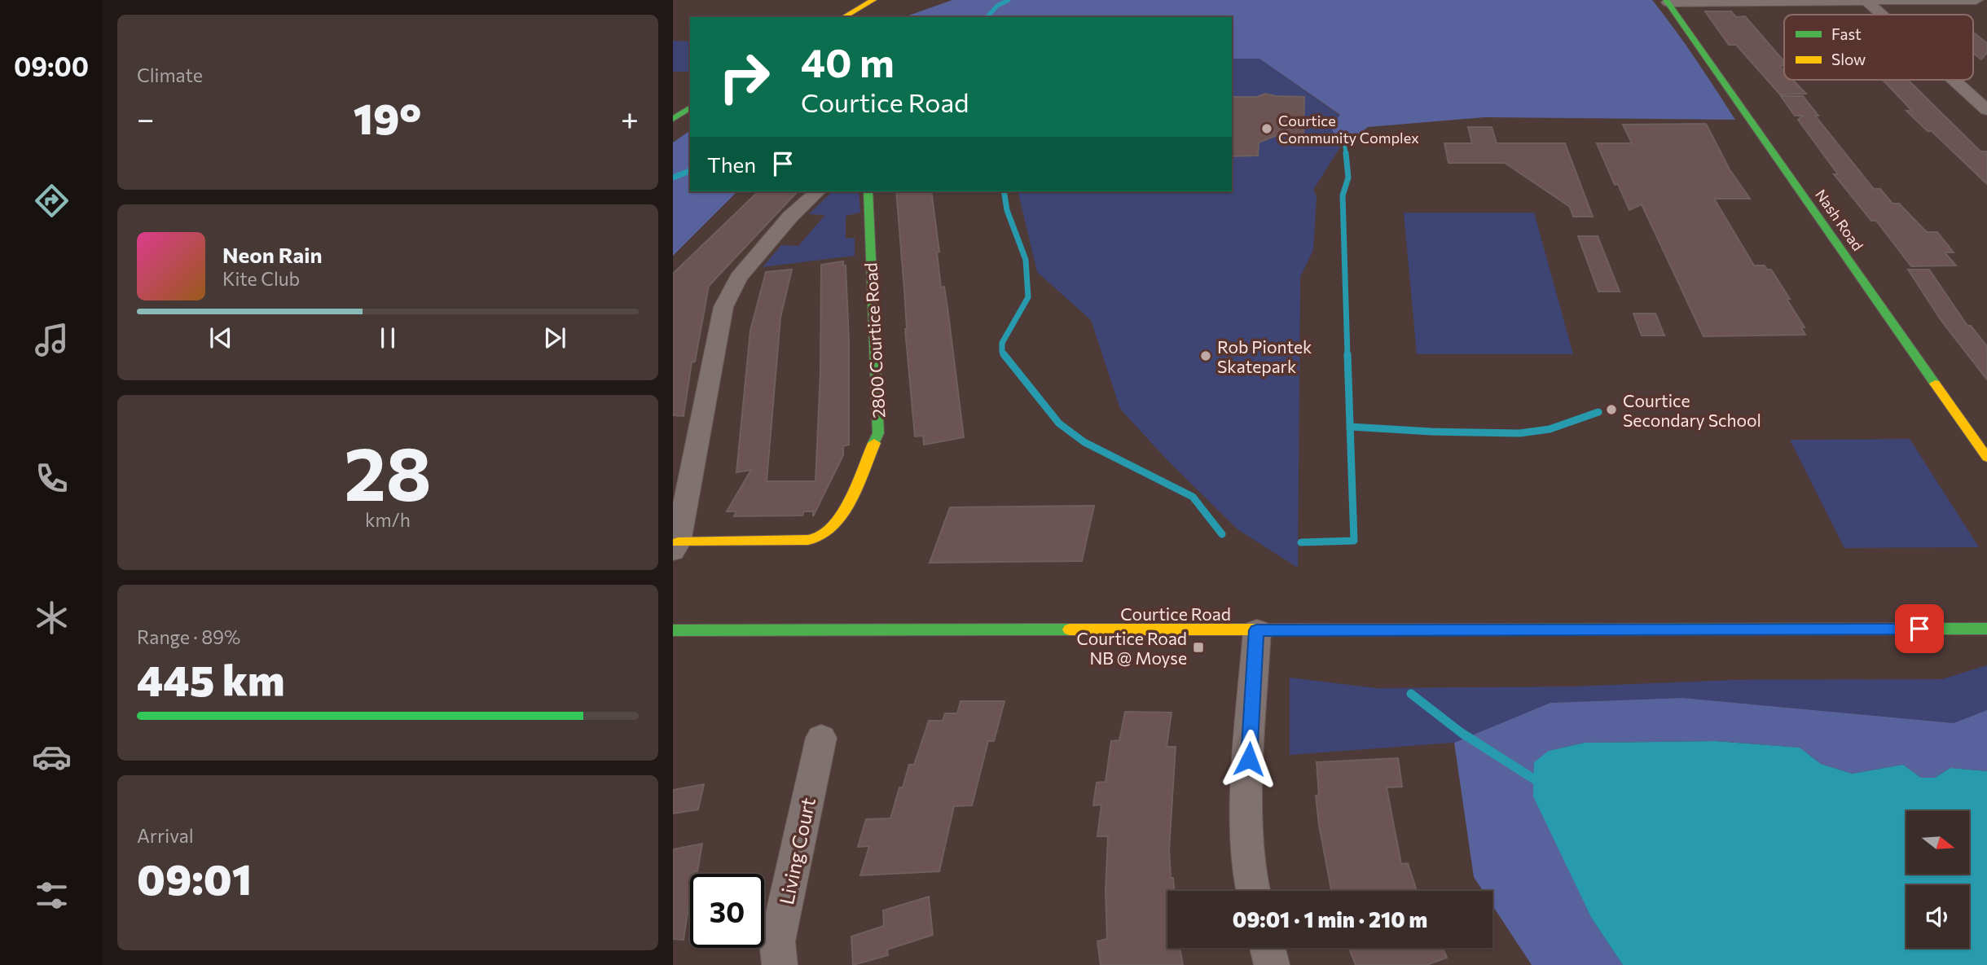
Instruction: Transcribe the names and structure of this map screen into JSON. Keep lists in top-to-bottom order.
{
  "streets": {
    "street": [
      "Nash Road",
      "2800 Courtice Road",
      "Courtice Road",
      "Living Court"
    ]
  },
  "places": {
    "other": ["Courtice Community Complex", "Rob Piontek Skatepark", "Courtice Secondary School"],
    "transit": ["Courtice Road NB @ Moyse"]
  },
  "legend": ["Fast", "Slow"],
  "north": "right",
  "page": {
    "tabs": "09:00",
    "tile": [
      "Climate",
      ["28", "km/h"],
      ["Range · 89%", "445 km"],
      ["Arrival", "09:01"]
    ],
    "turn": ["40 m", "Courtice Road"],
    "heat": ["−", "19°", "+"],
    "then": "Then",
    "song": ["Neon Rain", "Kite Club"],
    "limit": "30",
    "trip": "09:01 · 1 min · 210 m"
  }
}
